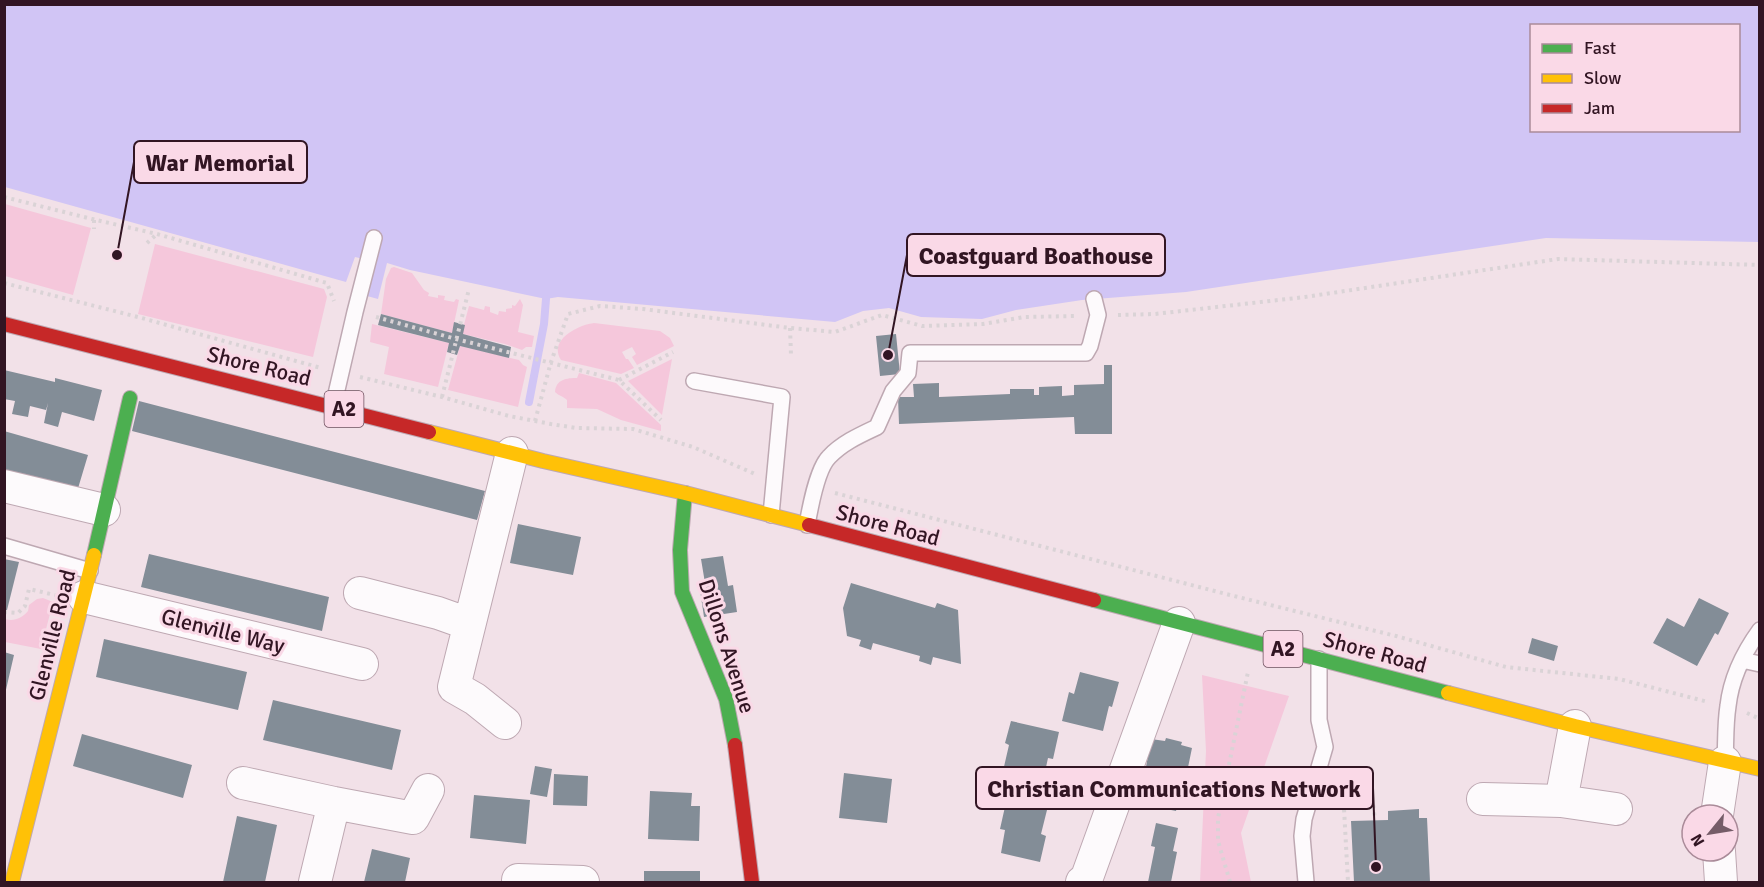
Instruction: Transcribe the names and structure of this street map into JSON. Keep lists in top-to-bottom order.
{
  "streets": {
    "main road": [
      "Shore Road",
      "A2",
      "Glenville Road",
      "Dillons Avenue"
    ],
    "street": ["Glenville Way"]
  },
  "crossings": [
    ["Shore Road", "Dillons Avenue"],
    ["Glenville Way", "Glenville Road"]
  ],
  "places": ["War Memorial", "Coastguard Boathouse", "Christian Communications Network"],
  "legend": ["Fast", "Slow", "Jam"],
  "north": "bottom left"
}
